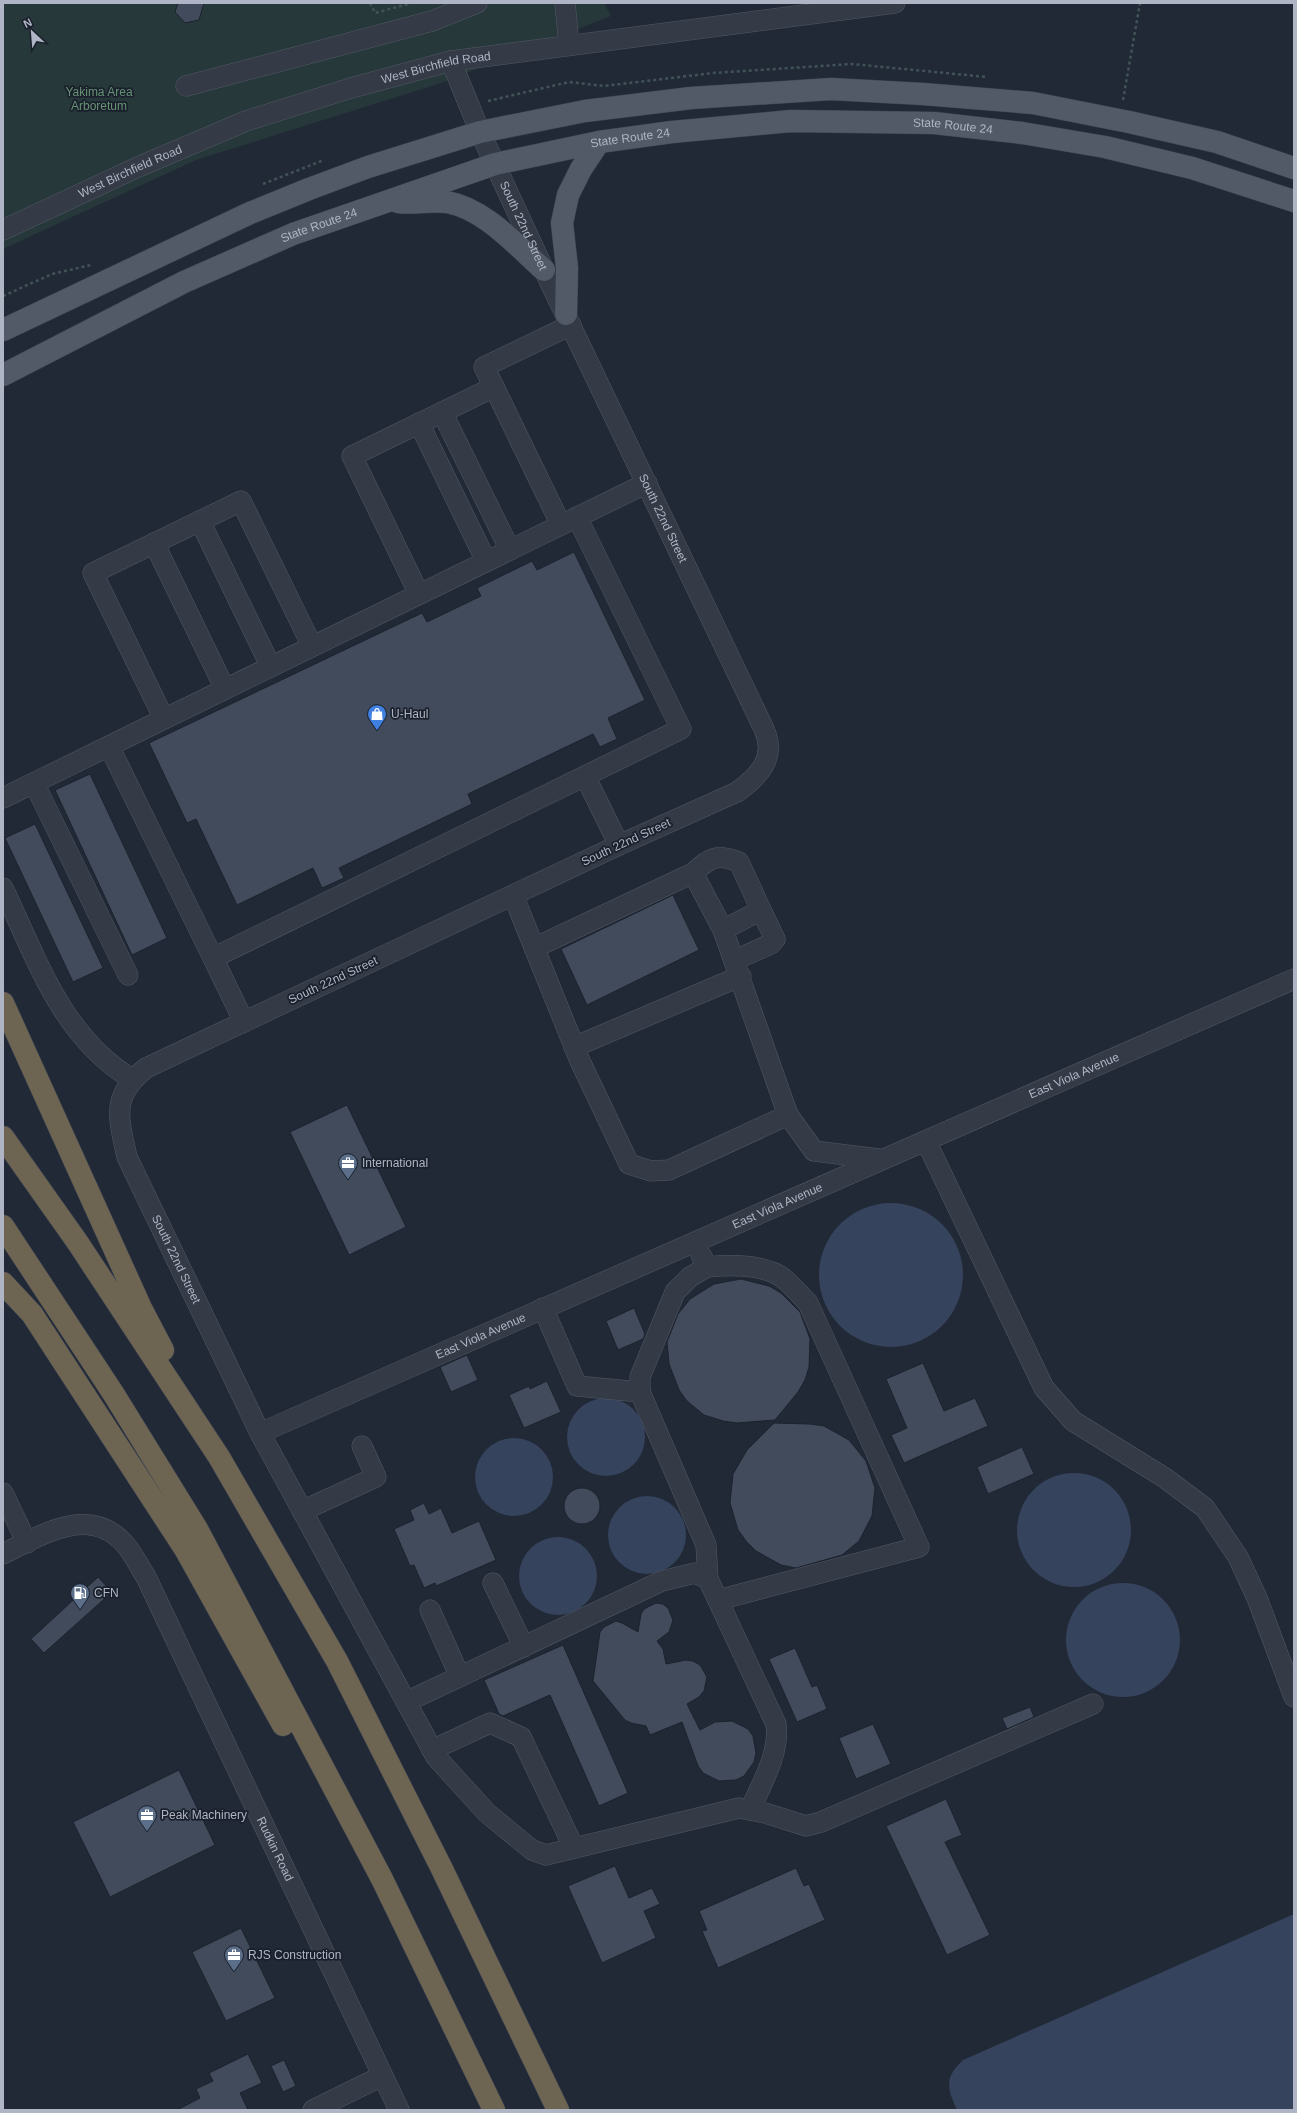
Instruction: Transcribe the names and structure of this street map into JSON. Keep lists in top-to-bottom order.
{
  "streets": {
    "main road": ["State Route 24"],
    "street": [
      "West Birchfield Road",
      "South 22nd Street",
      "East Viola Avenue",
      "Rudkin Road"
    ]
  },
  "crossings": [
    ["West Birchfield Road", "South 22nd Street"],
    ["State Route 24", "South 22nd Street"],
    ["South 22nd Street", "East Viola Avenue"]
  ],
  "parks": ["Yakima Area Arboretum"],
  "places": {
    "shop": ["U-Haul"],
    "office": ["International", "Peak Machinery", "RJS Construction"],
    "fuel station": ["CFN"]
  },
  "north": "top left"
}
